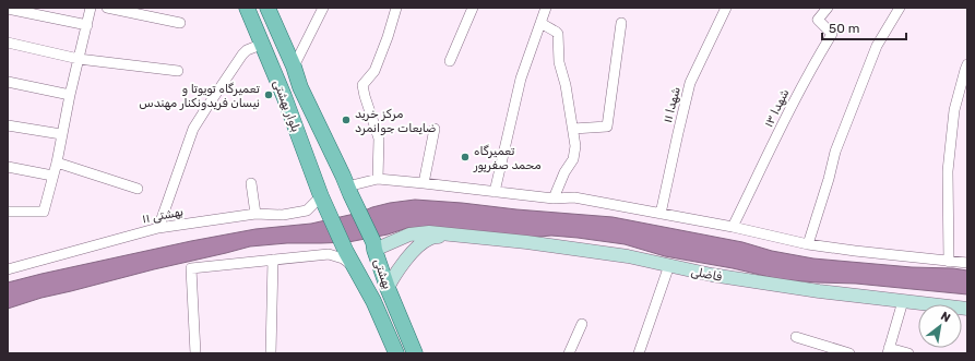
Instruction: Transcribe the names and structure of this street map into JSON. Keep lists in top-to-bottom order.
{
  "streets": {
    "main road": ["بلوار بهشتی", "بهشتی", "فاضلی"],
    "street": ["شهدا ۱۱", "شهدا ۱۳", "بهشتی ۱۱"]
  },
  "crossings": [
    ["بلوار بهشتی", "بهشتی ۱۱"],
    ["بلوار بهشتی", "بهشتی"],
    ["بهشتی", "فاضلی"]
  ],
  "places": ["تعمیرگاه تویوتا و نیسان فریدونکنار مهندس", "مرکز خرید ضایعات جوانمرد", "تعمیرگاه محمد صفرپور"],
  "scale_bar": "50 m",
  "north": "top right"
}
